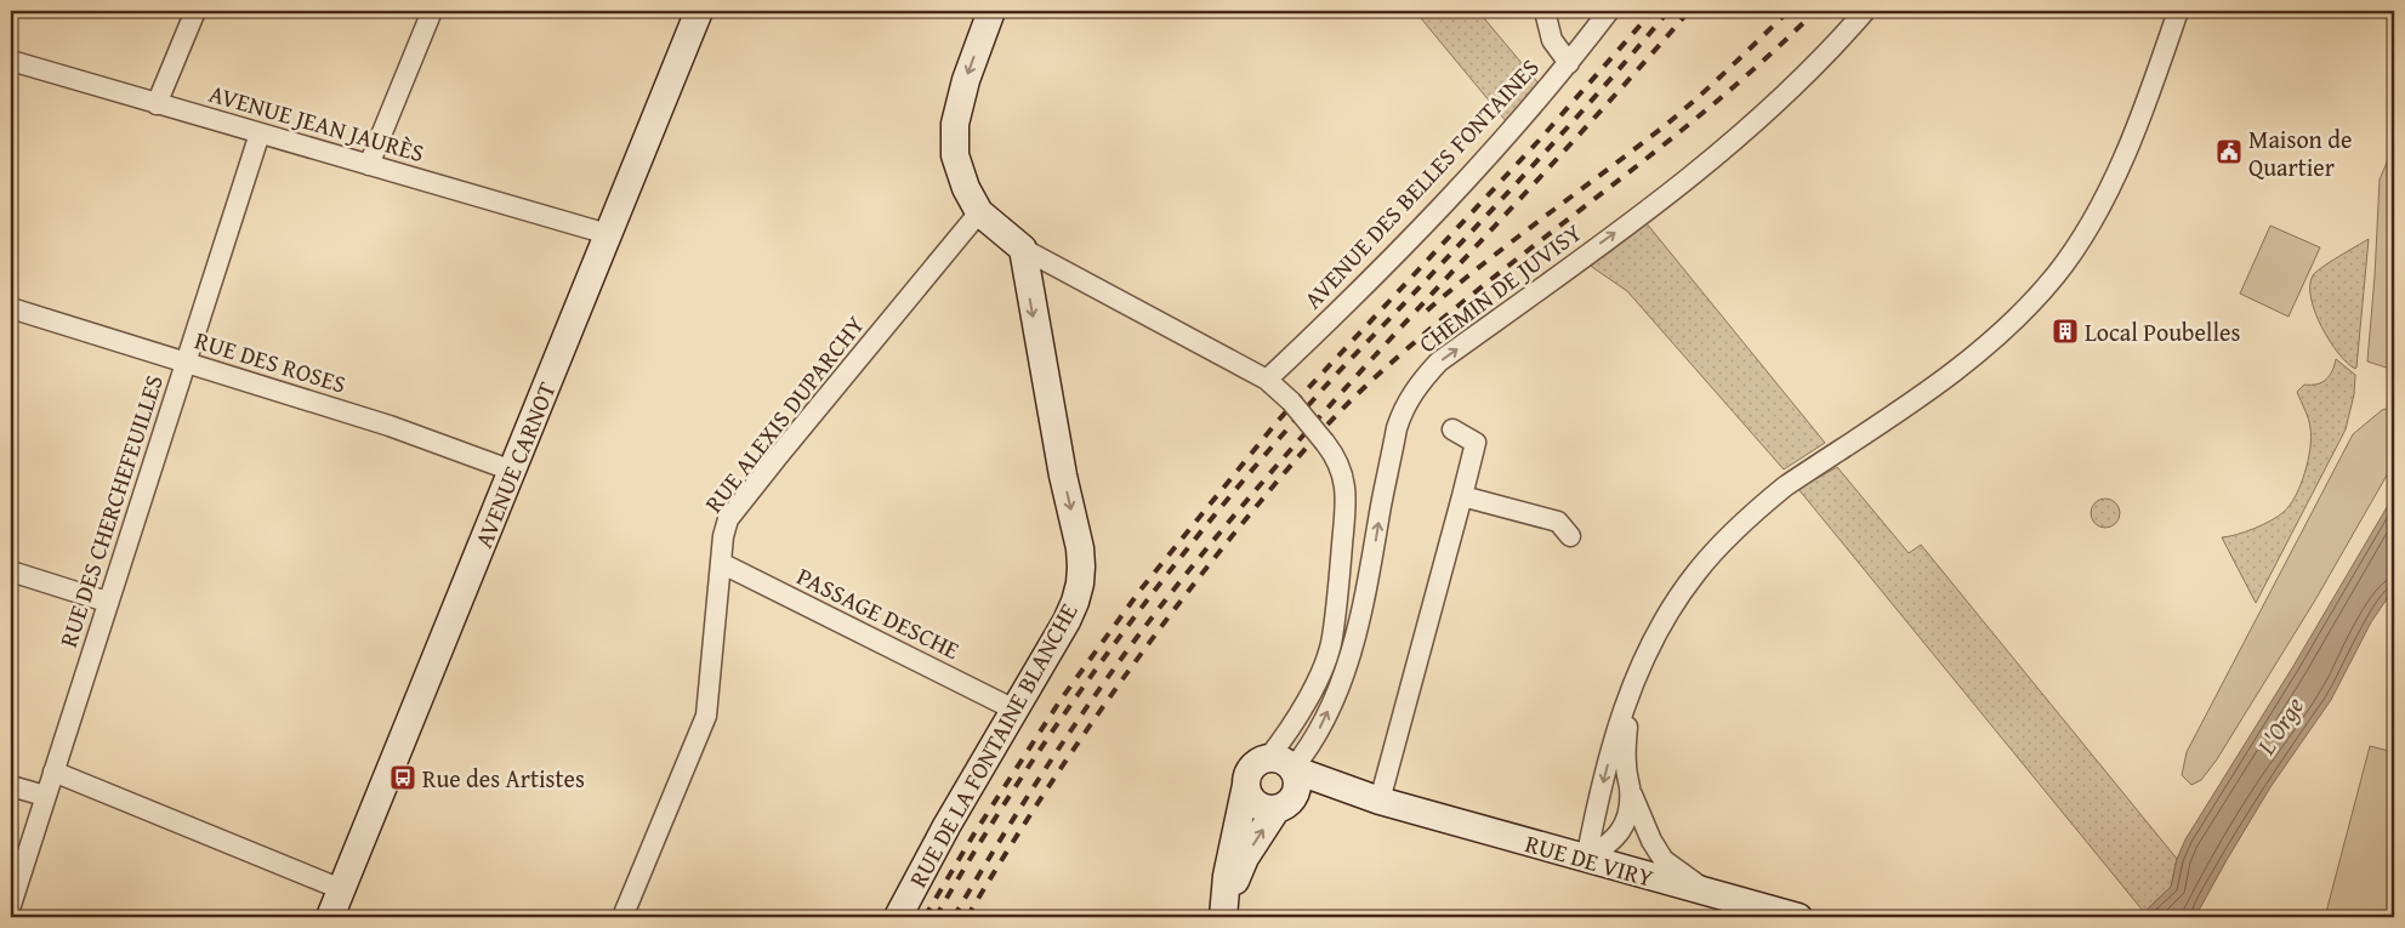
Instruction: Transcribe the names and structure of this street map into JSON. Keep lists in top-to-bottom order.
{
  "streets": {
    "street": [
      "AVENUE JEAN JAURÈS",
      "AVENUE DES BELLES FONTAINES",
      "CHEMIN DE JUVISY",
      "RUE DES ROSES",
      "RUE ALEXIS DUPARCHY",
      "AVENUE CARNOT",
      "RUE DES CHERCHEFEUILLES",
      "PASSAGE DESCHE",
      "RUE DE LA FONTAINE BLANCHE",
      "RUE DE VIRY"
    ]
  },
  "crossings": [
    ["AVENUE JEAN JAURÈS", "AVENUE CARNOT"],
    ["AVENUE JEAN JAURÈS", "RUE DES CHERCHEFEUILLES"],
    ["CHEMIN DE JUVISY", "RUE DE VIRY"],
    ["RUE DES ROSES", "AVENUE CARNOT"],
    ["RUE DES ROSES", "RUE DES CHERCHEFEUILLES"],
    ["RUE ALEXIS DUPARCHY", "PASSAGE DESCHE"],
    ["PASSAGE DESCHE", "RUE DE LA FONTAINE BLANCHE"]
  ],
  "one_way": ["RUE DE LA FONTAINE BLANCHE"],
  "water": ["L'Orge"],
  "places": {
    "public building": ["Maison de Quartier"],
    "building": ["Local Poubelles"],
    "bus stop": ["Rue des Artistes"]
  }
}
